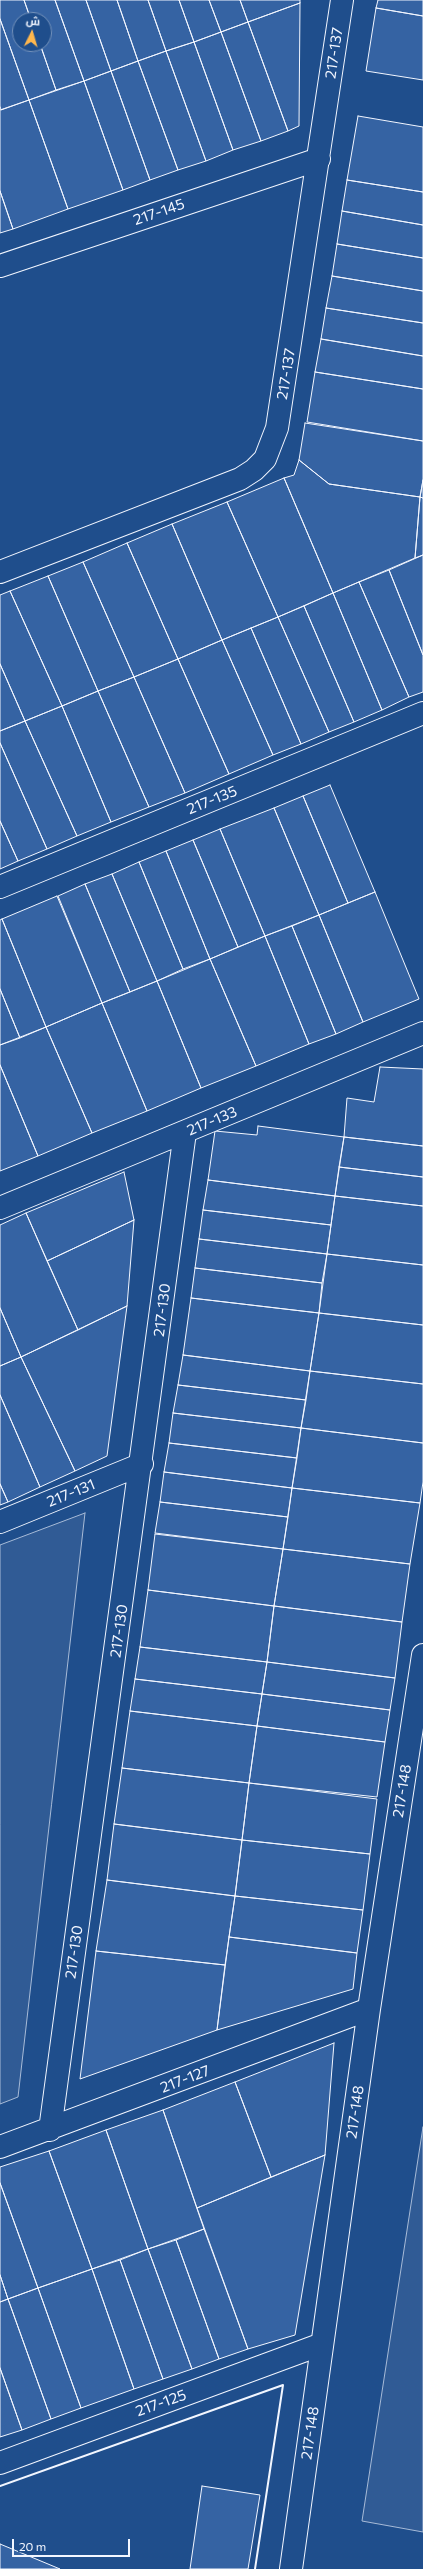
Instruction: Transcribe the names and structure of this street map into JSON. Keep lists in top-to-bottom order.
{
  "streets": {
    "street": [
      "217-137",
      "217-145",
      "217-135",
      "217-133",
      "217-130",
      "217-131",
      "217-148",
      "217-127",
      "217-125"
    ]
  },
  "crossings": [
    ["217-137", "217-145"],
    ["217-133", "217-130"],
    ["217-130", "217-131"],
    ["217-130", "217-127"],
    ["217-148", "217-127"],
    ["217-148", "217-125"]
  ],
  "scale_bar": "20 m",
  "north": "top"
}
